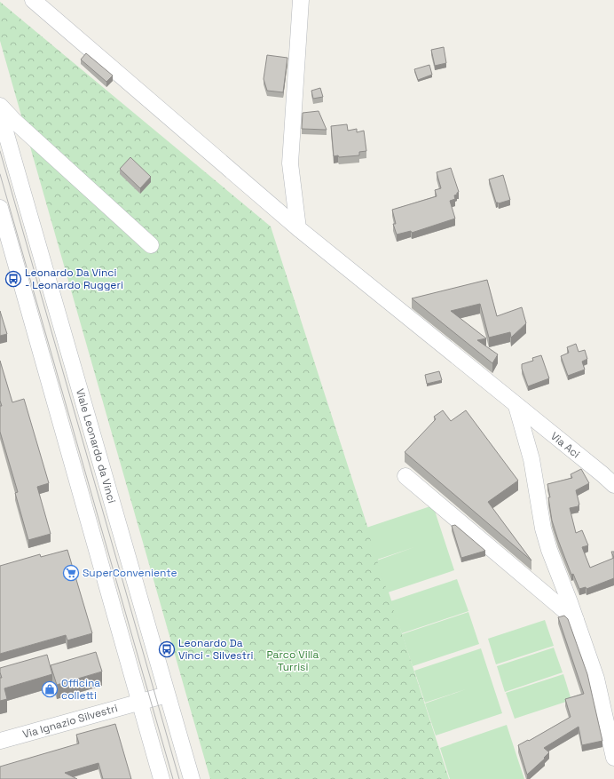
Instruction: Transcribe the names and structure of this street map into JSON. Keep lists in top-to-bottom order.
{
  "streets": {
    "street": ["Via Aci", "Viale Leonardo da Vinci", "Via Ignazio Silvestri"]
  },
  "crossings": [
    ["Viale Leonardo da Vinci", "Via Ignazio Silvestri"]
  ],
  "parks": ["Parco Villa Turrisi"],
  "places": {
    "bus stop": ["Leonardo Da Vinci - Leonardo Ruggeri", "Leonardo Da Vinci - Silvestri"],
    "supermarket": ["SuperConveniente"],
    "shop": ["Officina colletti"]
  }
}
